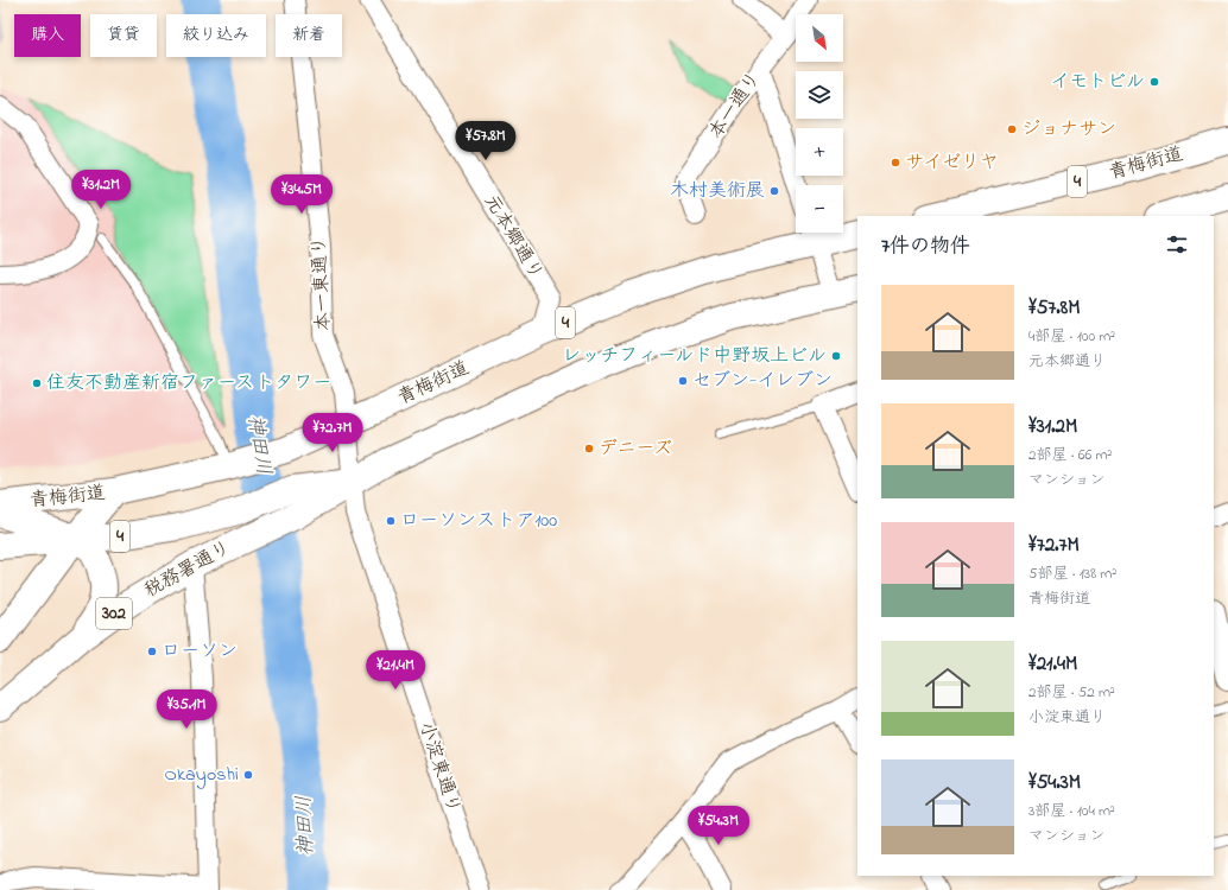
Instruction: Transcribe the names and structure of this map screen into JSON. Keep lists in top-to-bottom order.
{
  "streets": {
    "main road": [
      "青梅街道",
      "4",
      "税務署通り",
      "302"
    ],
    "street": [
      "本一通り",
      "元本郷通り",
      "本一東通り",
      "小淀東通り"
    ]
  },
  "crossings": [
    ["青梅街道", "元本郷通り"],
    ["青梅街道", "本一東通り"],
    ["4", "本一東通り"],
    ["4", "税務署通り"],
    ["4", "小淀東通り"],
    ["本一東通り", "税務署通り"],
    ["本一東通り", "小淀東通り"],
    ["税務署通り", "小淀東通り"]
  ],
  "water": ["神田川"],
  "places": [
    "イモトビル",
    "ジョナサン",
    "サイゼリヤ",
    "木村美術展",
    "レッチフィールド中野坂上ビル",
    "セブン-イレブン",
    "住友不動産新宿ファーストタワー",
    "デニーズ",
    "ローソンストア100",
    "ローソン",
    "Okayoshi"
  ],
  "north": "bottom right",
  "page": {
    "map_buttons": ["+", "−"],
    "chip": [
      "購入",
      "賃貸",
      "絞り込み",
      "新着"
    ],
    "price": [
      "¥57.8M",
      "¥31.2M",
      "¥34.5M",
      "¥72.7M",
      "¥21.4M",
      "¥35.1M",
      "¥54.3M"
    ],
    "heading": "7件の物件",
    "list": [
      {
        "name": "¥57.8M",
        "note": "4部屋 · 100 m² · 元本郷通り"
      },
      {
        "name": "¥31.2M",
        "note": "2部屋 · 66 m² · マンション"
      },
      {
        "name": "¥72.7M",
        "note": "5部屋 · 138 m² · 青梅街道"
      },
      {
        "name": "¥21.4M",
        "note": "2部屋 · 52 m² · 小淀東通り"
      },
      {
        "name": "¥54.3M",
        "note": "3部屋 · 104 m² · マンション"
      }
    ]
  }
}
